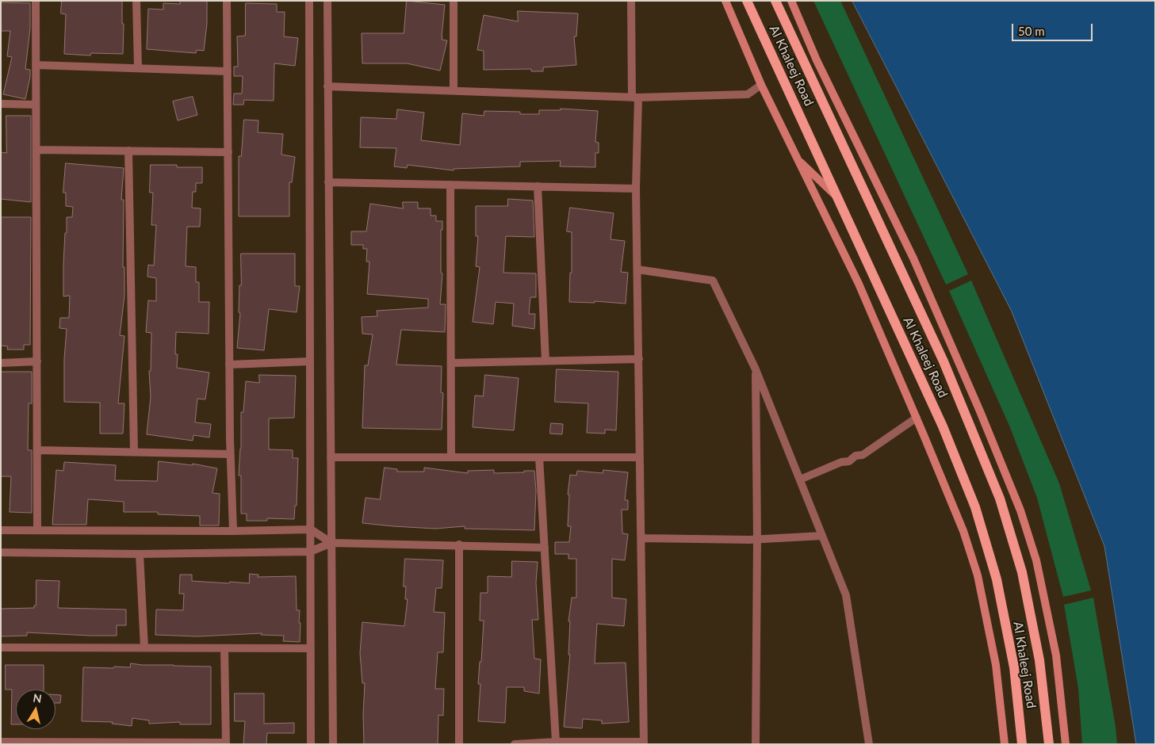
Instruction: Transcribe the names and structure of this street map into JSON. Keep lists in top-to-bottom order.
{
  "streets": {
    "main road": ["Al Khaleej Road"]
  },
  "scale_bar": "50 m",
  "north": "top"
}
